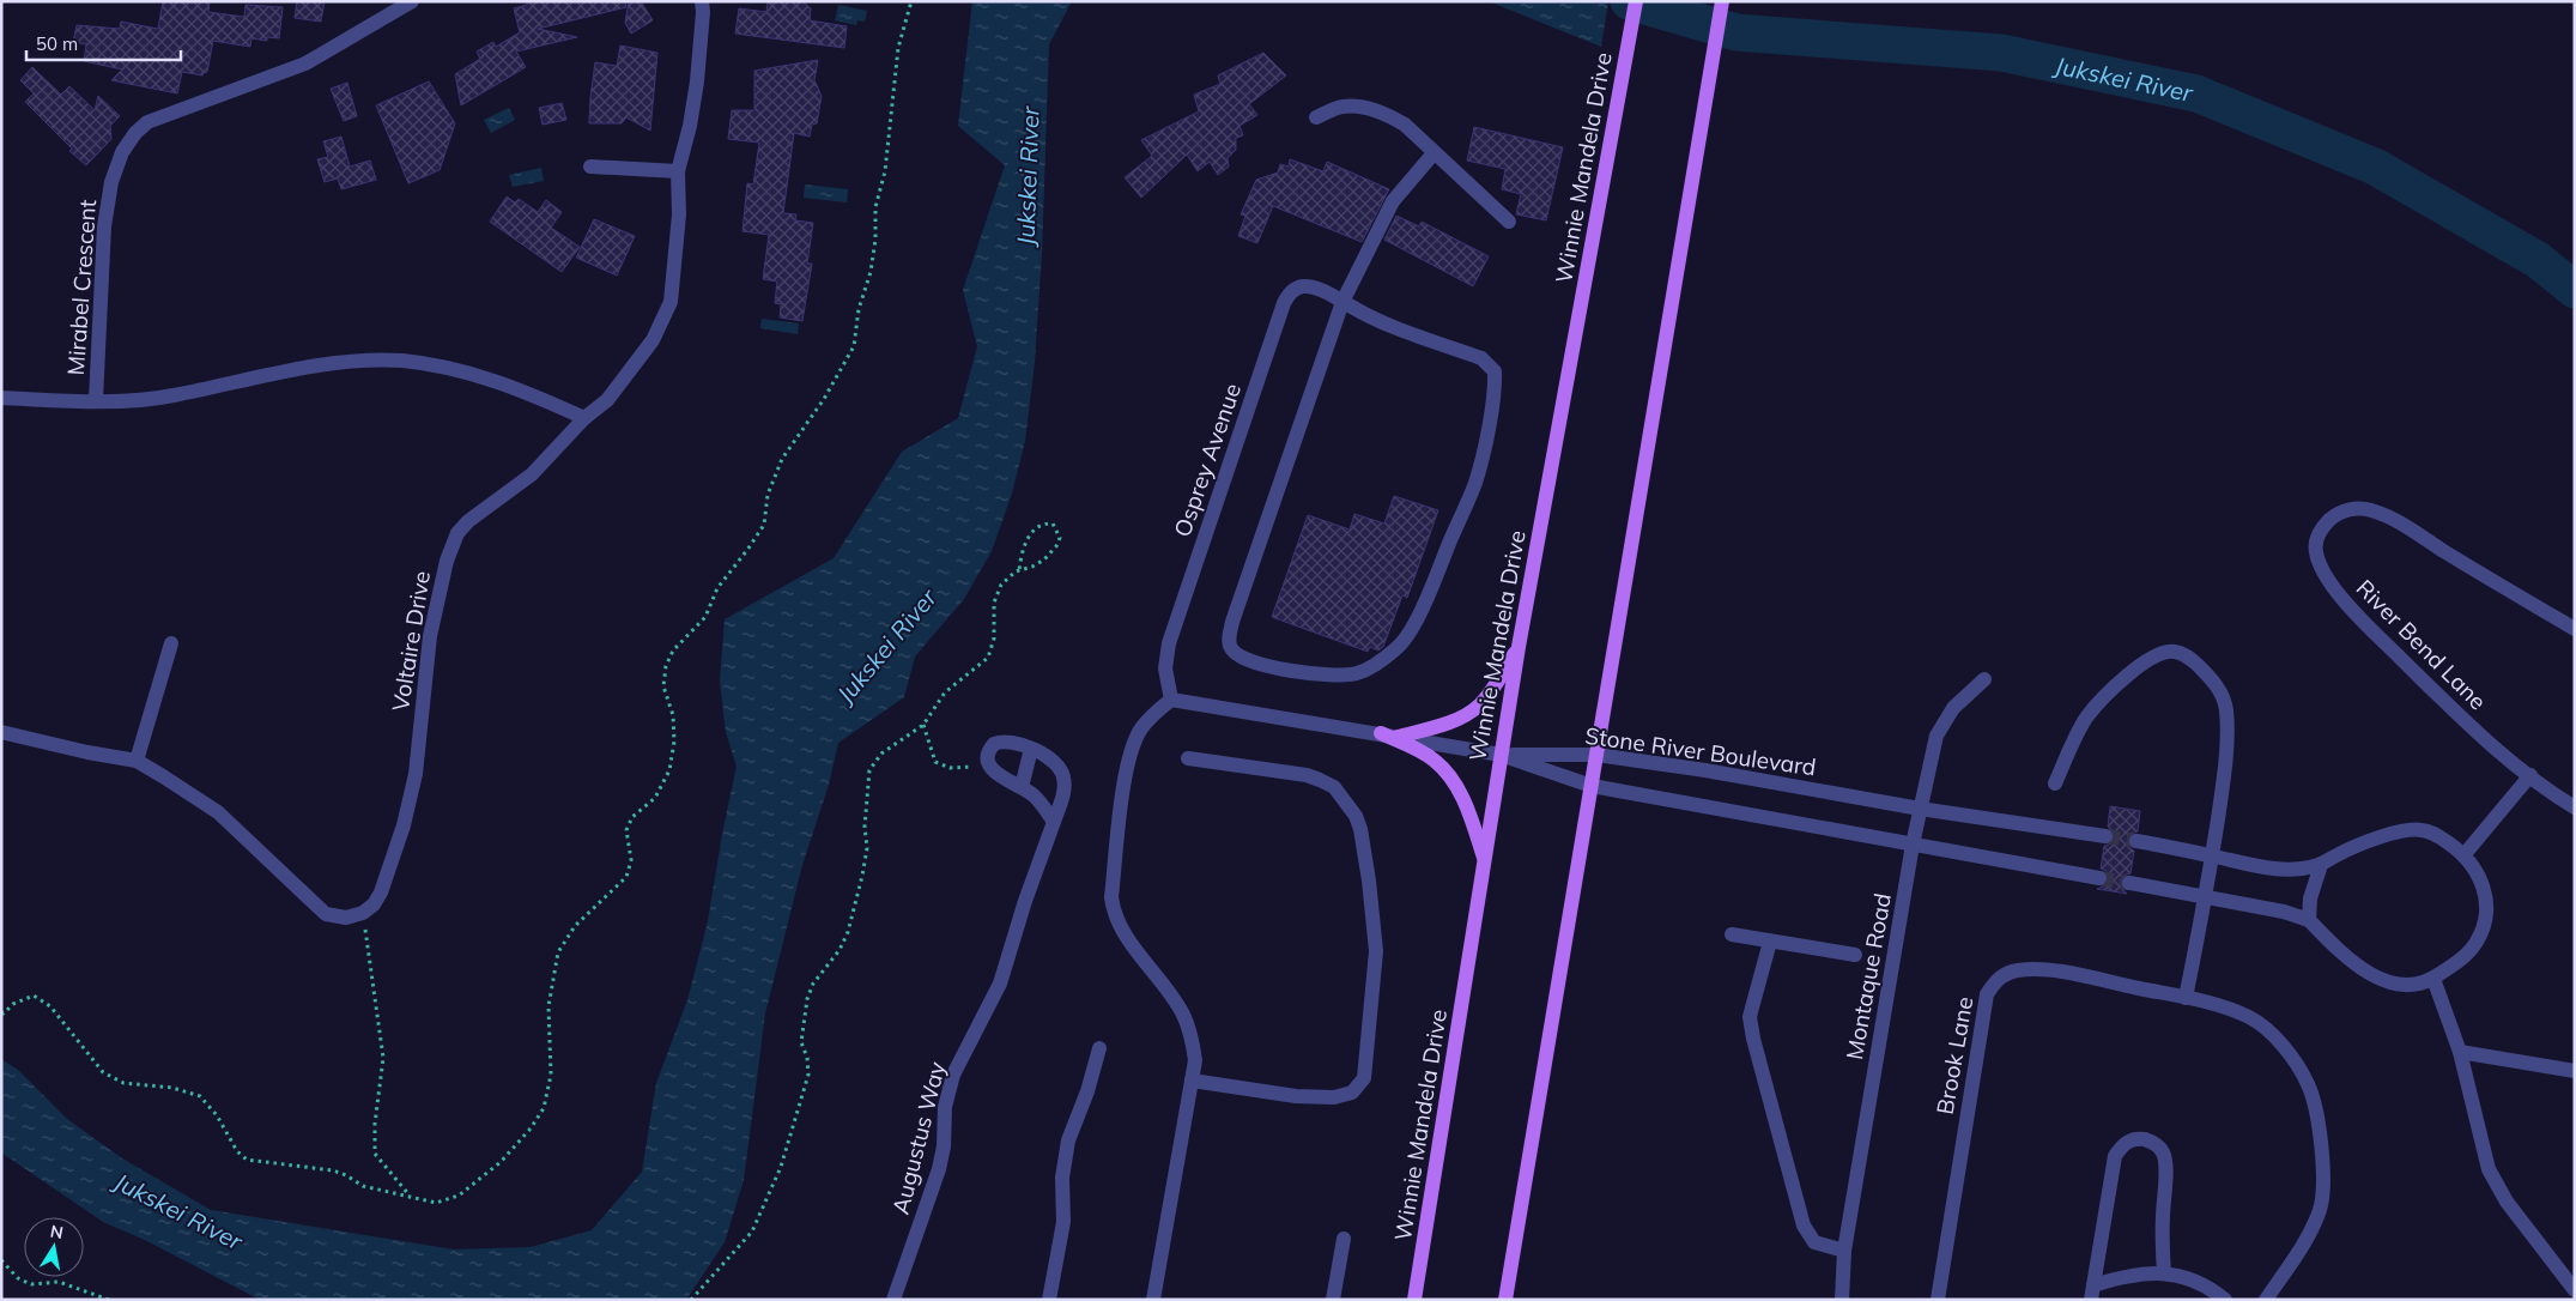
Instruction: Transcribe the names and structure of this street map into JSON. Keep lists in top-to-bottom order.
{
  "streets": {
    "main road": ["Winnie Mandela Drive"],
    "street": [
      "Mirabel Crescent",
      "Osprey Avenue",
      "Voltaire Drive",
      "River Bend Lane",
      "Stone River Boulevard",
      "Montaque Road",
      "Brook Lane",
      "Augustus Way"
    ]
  },
  "crossings": [
    ["Winnie Mandela Drive", "Stone River Boulevard"],
    ["Stone River Boulevard", "Montaque Road"]
  ],
  "water": ["Jukskei River"],
  "scale_bar": "50 m",
  "north": "top"
}
